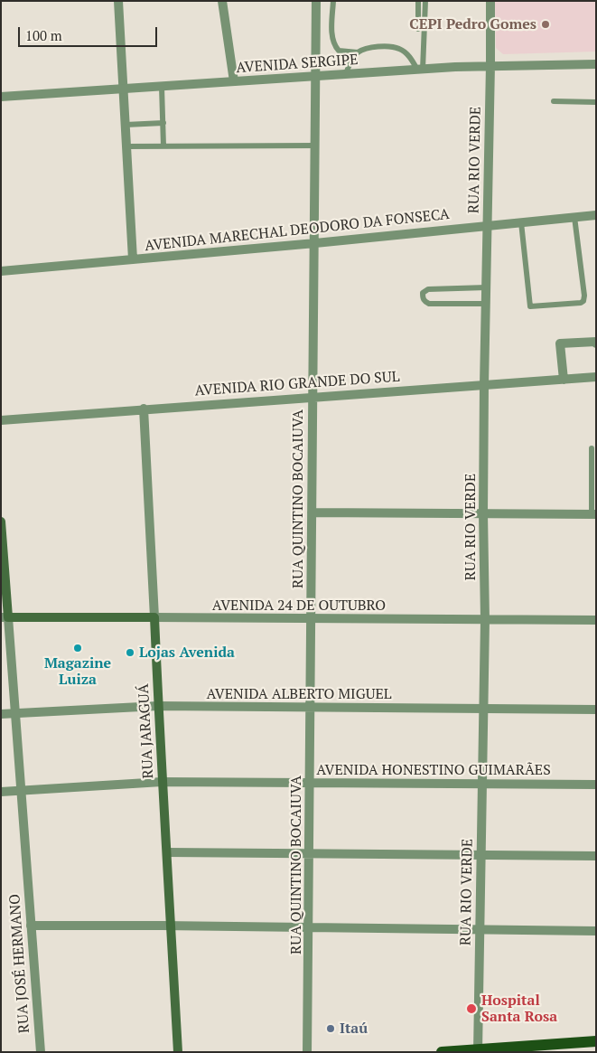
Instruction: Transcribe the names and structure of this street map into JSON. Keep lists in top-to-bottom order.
{
  "streets": {
    "main road": ["AVENIDA 24 DE OUTUBRO", "RUA JARAGUÁ", "RUA JOSÉ HERMANO"],
    "street": [
      "AVENIDA SERGIPE",
      "RUA RIO VERDE",
      "AVENIDA MARECHAL DEODORO DA FONSECA",
      "AVENIDA RIO GRANDE DO SUL",
      "RUA QUINTINO BOCAIUVA",
      "AVENIDA ALBERTO MIGUEL",
      "AVENIDA HONESTINO GUIMARÃES"
    ]
  },
  "crossings": [
    ["AVENIDA SERGIPE", "RUA RIO VERDE"],
    ["AVENIDA SERGIPE", "RUA QUINTINO BOCAIUVA"],
    ["RUA RIO VERDE", "AVENIDA MARECHAL DEODORO DA FONSECA"],
    ["RUA RIO VERDE", "AVENIDA RIO GRANDE DO SUL"],
    ["RUA RIO VERDE", "AVENIDA 24 DE OUTUBRO"],
    ["RUA RIO VERDE", "AVENIDA ALBERTO MIGUEL"],
    ["RUA RIO VERDE", "AVENIDA HONESTINO GUIMARÃES"],
    ["AVENIDA MARECHAL DEODORO DA FONSECA", "RUA QUINTINO BOCAIUVA"],
    ["AVENIDA RIO GRANDE DO SUL", "RUA QUINTINO BOCAIUVA"],
    ["AVENIDA RIO GRANDE DO SUL", "RUA JARAGUÁ"],
    ["RUA QUINTINO BOCAIUVA", "AVENIDA 24 DE OUTUBRO"],
    ["RUA QUINTINO BOCAIUVA", "AVENIDA ALBERTO MIGUEL"],
    ["RUA QUINTINO BOCAIUVA", "AVENIDA HONESTINO GUIMARÃES"],
    ["AVENIDA 24 DE OUTUBRO", "RUA JARAGUÁ"],
    ["AVENIDA 24 DE OUTUBRO", "RUA JOSÉ HERMANO"],
    ["AVENIDA ALBERTO MIGUEL", "RUA JARAGUÁ"],
    ["AVENIDA ALBERTO MIGUEL", "RUA JOSÉ HERMANO"],
    ["RUA JARAGUÁ", "AVENIDA HONESTINO GUIMARÃES"],
    ["AVENIDA HONESTINO GUIMARÃES", "RUA JOSÉ HERMANO"]
  ],
  "places": [
    "CEPI Pedro Gomes",
    "Magazine Luiza",
    "Lojas Avenida",
    "Hospital Santa Rosa",
    "Itaú"
  ],
  "scale_bar": "100 m"
}
